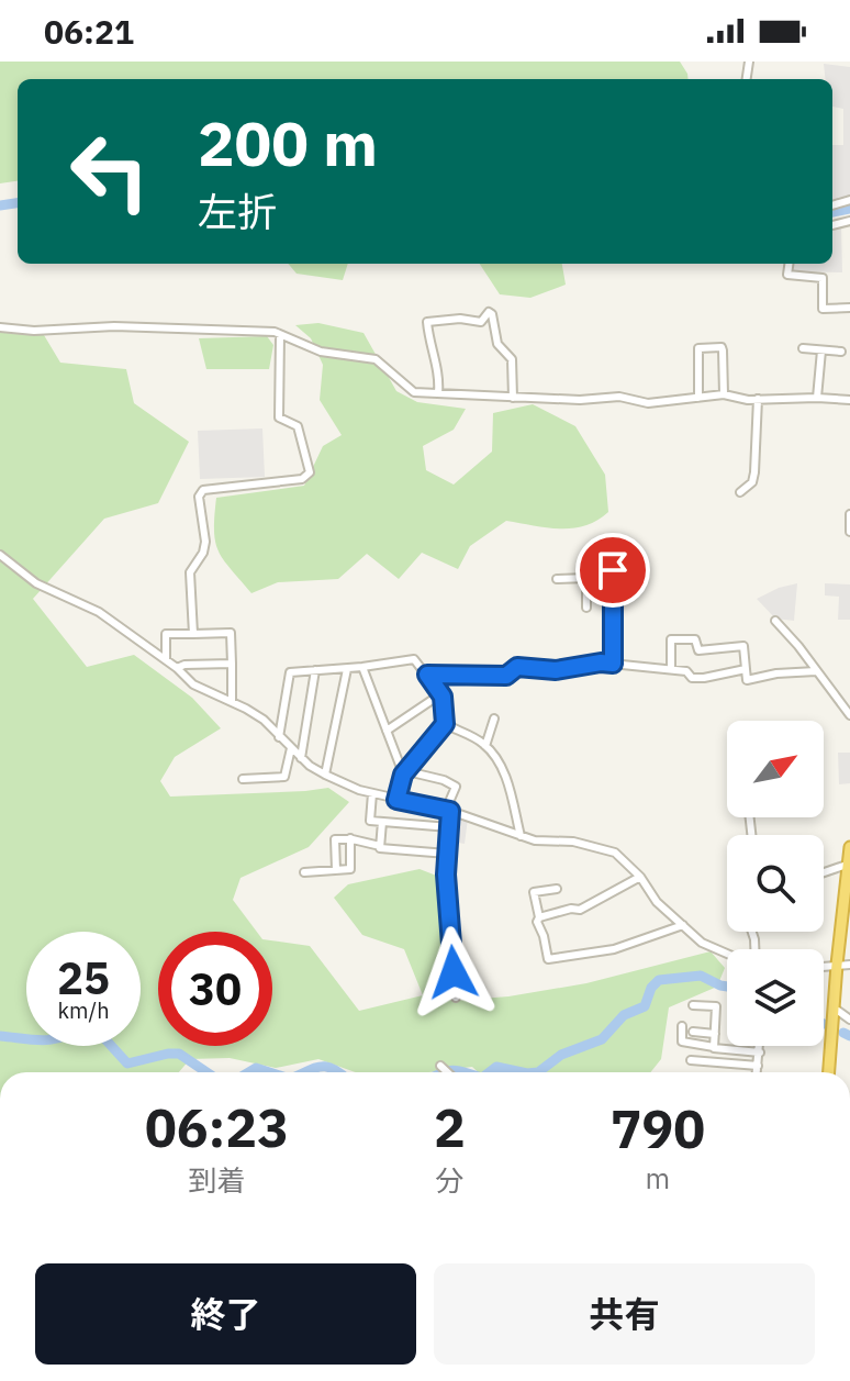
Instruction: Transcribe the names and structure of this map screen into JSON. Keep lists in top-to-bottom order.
{
  "north": "top right",
  "page": {
    "status": "06:21",
    "turn": ["200 m", "左折"],
    "speed": "25 km/h",
    "limit": "30",
    "eta": [
      "06:23",
      "到着",
      "2",
      "分",
      "790",
      "m"
    ],
    "buttons": ["終了", "共有"]
  }
}
